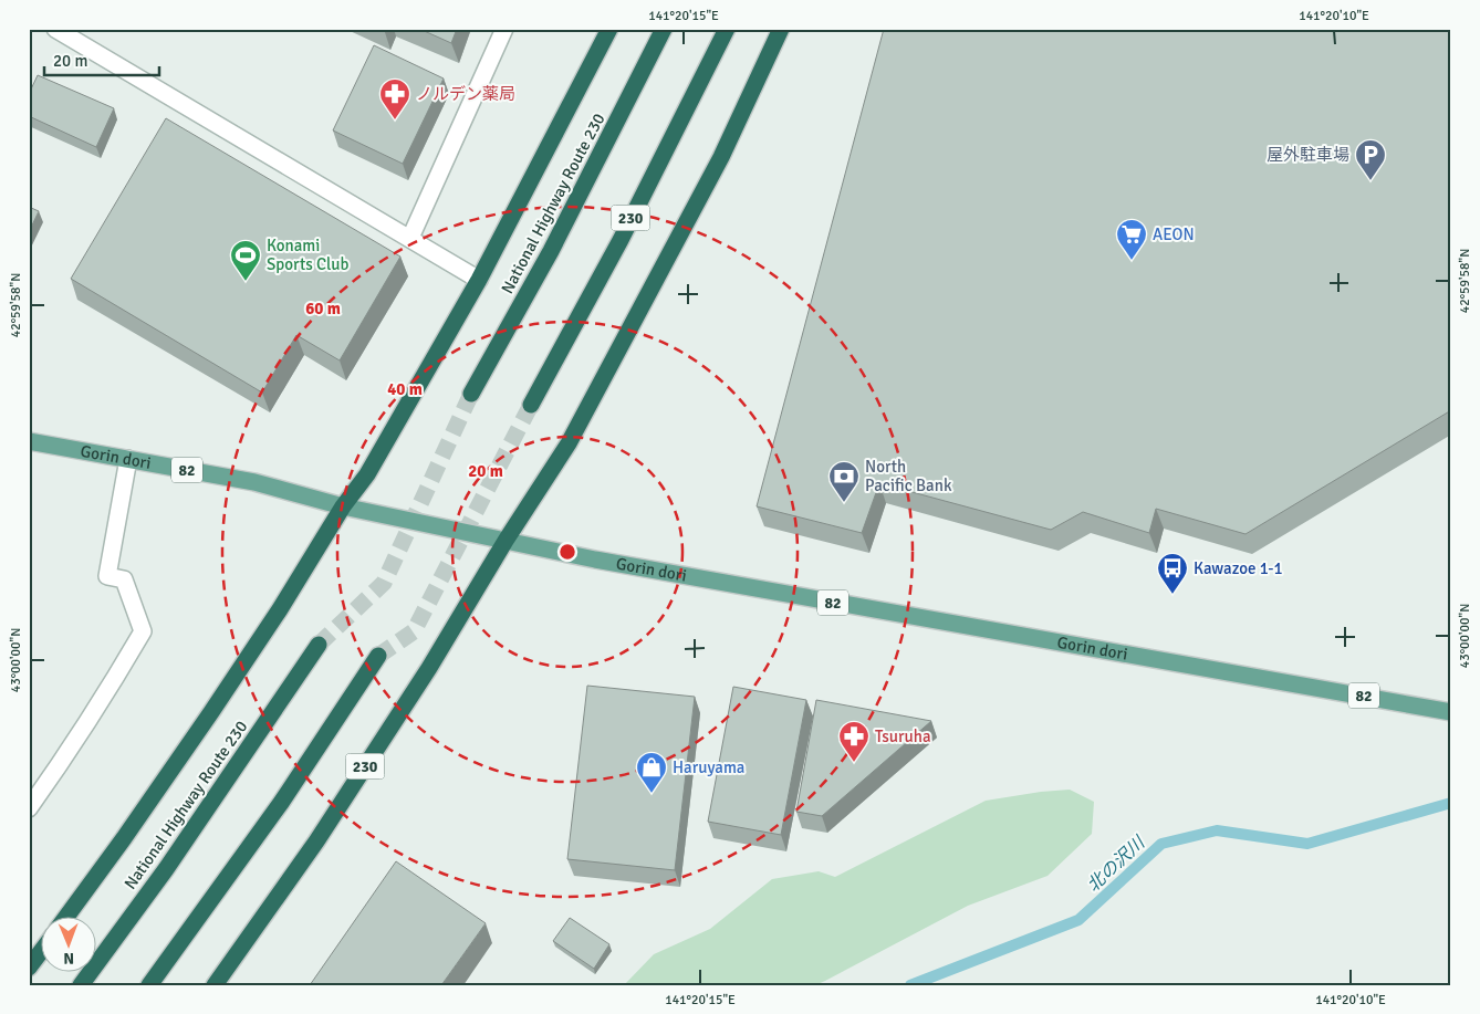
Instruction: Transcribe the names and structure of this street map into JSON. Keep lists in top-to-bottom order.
{
  "streets": {
    "highway": ["National Highway Route 230", "230"],
    "main road": ["Gorin dori", "82"]
  },
  "crossings": [
    ["230", "Gorin dori"]
  ],
  "water": ["北の沢川"],
  "places": {
    "pharmacy": ["ノルデン薬局", "Tsuruha"],
    "parking": ["屋外駐車場"],
    "supermarket": ["AEON"],
    "sports": ["Konami Sports Club"],
    "bank": ["North Pacific Bank"],
    "bus stop": ["Kawazoe 1-1"],
    "shop": ["Haruyama"]
  },
  "scale_bar": "20 m",
  "north": "bottom",
  "coordinates": [
    "141°20'15\"E",
    "141°20'10\"E",
    "42°59'58\"N",
    "43°00'00\"N"
  ],
  "rings": ["60 m", "40 m", "20 m"]
}
